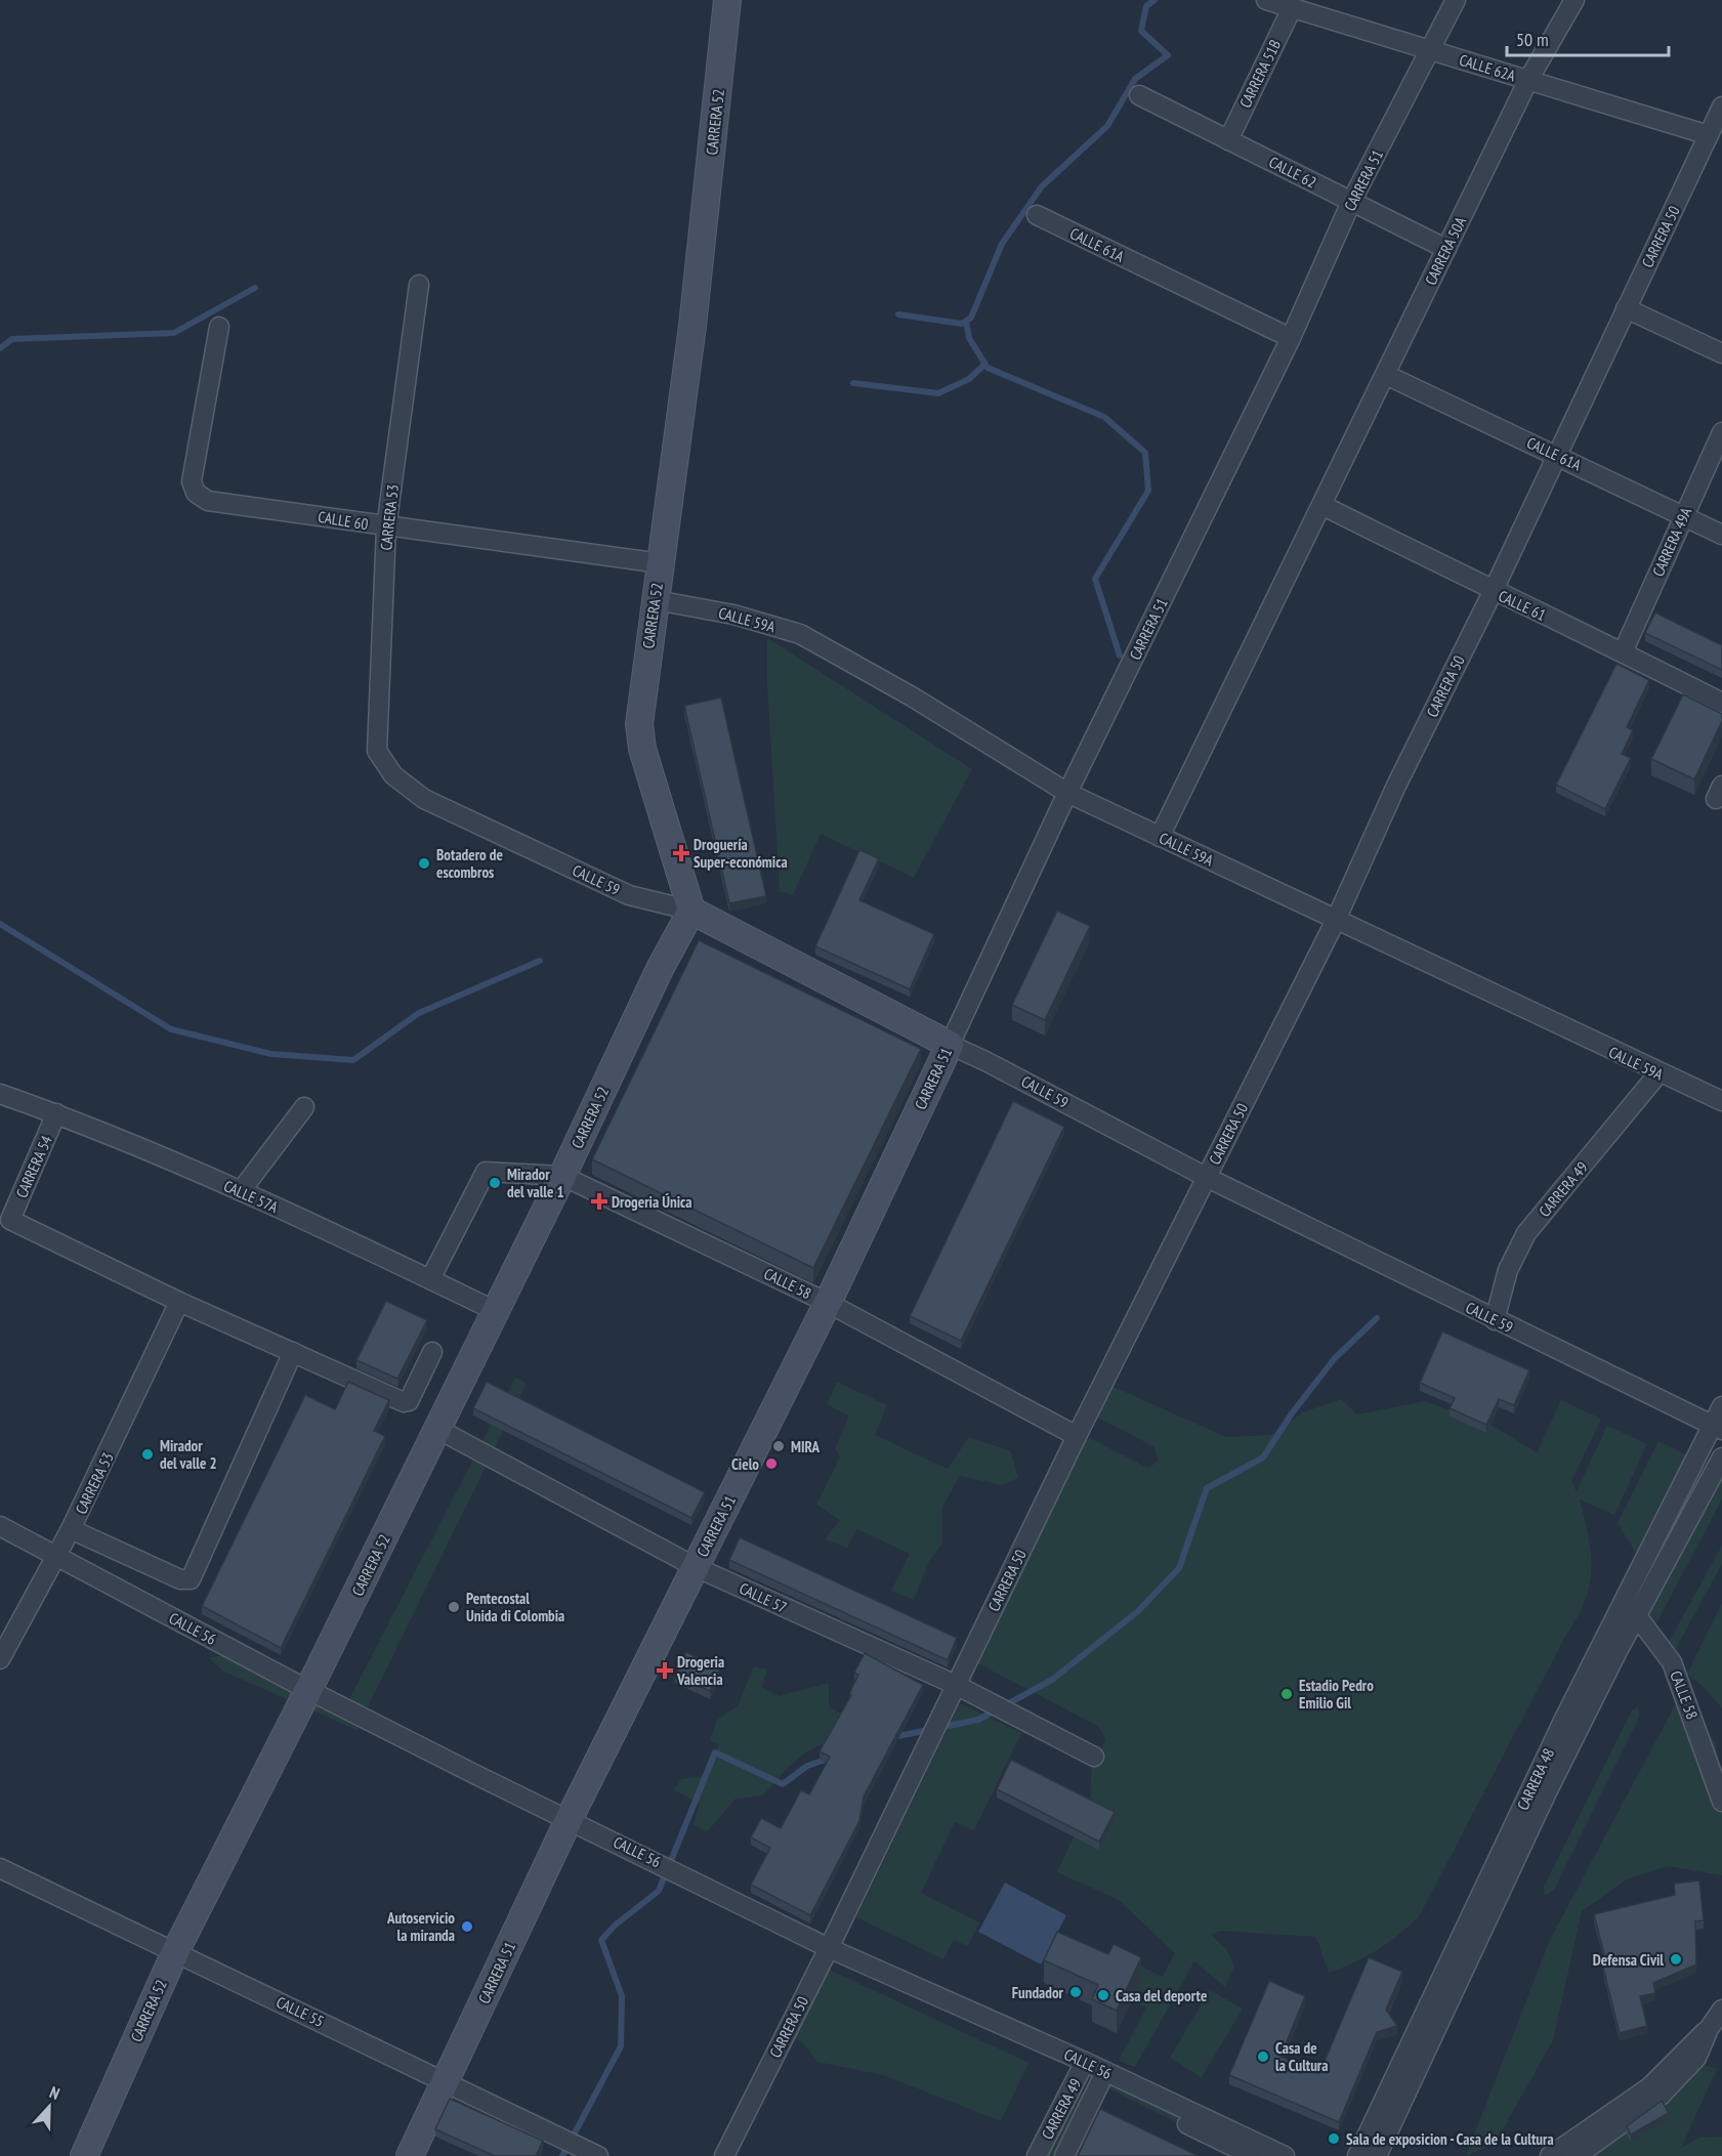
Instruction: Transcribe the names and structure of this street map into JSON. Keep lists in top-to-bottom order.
{
  "streets": {
    "main road": ["CARRERA 52", "CARRERA 51", "CALLE 59"],
    "street": [
      "CALLE 62A",
      "CARRERA 51B",
      "CALLE 62",
      "CARRERA 50",
      "CALLE 61A",
      "CARRERA 50A",
      "CARRERA 53",
      "CALLE 60",
      "CARRERA 49A",
      "CALLE 61",
      "CALLE 59A",
      "CARRERA 54",
      "CARRERA 49",
      "CALLE 57A",
      "CALLE 58",
      "CALLE 57",
      "CALLE 56",
      "CARRERA 48",
      "CALLE 55"
    ]
  },
  "crossings": [
    ["CALLE 62A", "CARRERA 51B"],
    ["CALLE 62A", "CARRERA 51"],
    ["CALLE 62A", "CARRERA 50"],
    ["CALLE 62A", "CARRERA 50A"],
    ["CARRERA 51B", "CALLE 62"],
    ["CARRERA 52", "CALLE 60"],
    ["CARRERA 52", "CALLE 59A"],
    ["CARRERA 52", "CALLE 59"],
    ["CARRERA 52", "CALLE 57A"],
    ["CARRERA 52", "CALLE 58"],
    ["CARRERA 52", "CALLE 57"],
    ["CARRERA 52", "CALLE 56"],
    ["CARRERA 52", "CALLE 55"],
    ["CALLE 62", "CARRERA 51"],
    ["CALLE 62", "CARRERA 50A"],
    ["CARRERA 51", "CALLE 61A"],
    ["CARRERA 51", "CALLE 59A"],
    ["CARRERA 51", "CALLE 59"],
    ["CARRERA 51", "CALLE 58"],
    ["CARRERA 51", "CALLE 57"],
    ["CARRERA 51", "CALLE 56"],
    ["CARRERA 51", "CALLE 55"],
    ["CARRERA 50", "CALLE 61A"],
    ["CARRERA 50", "CALLE 61"],
    ["CARRERA 50", "CALLE 59A"],
    ["CARRERA 50", "CALLE 59"],
    ["CARRERA 50", "CALLE 58"],
    ["CARRERA 50", "CALLE 57"],
    ["CARRERA 50", "CALLE 56"],
    ["CALLE 61A", "CARRERA 50A"],
    ["CALLE 61A", "CARRERA 49A"],
    ["CARRERA 50A", "CALLE 61"],
    ["CARRERA 50A", "CALLE 59A"],
    ["CARRERA 53", "CALLE 60"],
    ["CARRERA 53", "CALLE 59"],
    ["CARRERA 53", "CARRERA 54"],
    ["CARRERA 53", "CALLE 56"],
    ["CARRERA 49A", "CALLE 61"],
    ["CALLE 59A", "CARRERA 49"],
    ["CALLE 59", "CARRERA 49"],
    ["CALLE 59", "CARRERA 48"],
    ["CARRERA 54", "CALLE 57A"],
    ["CARRERA 49", "CALLE 56"],
    ["CALLE 57A", "CALLE 58"],
    ["CALLE 58", "CARRERA 48"]
  ],
  "places": {
    "health": ["Droguería Super-económica", "Drogeria Única", "Drogeria Valencia"],
    "other": [
      "Botadero de escombros",
      "Mirador del valle 1",
      "MIRA",
      "Mirador del valle 2",
      "Cielo",
      "Pentecostal Unida di Colombia",
      "Estadio Pedro Emilio Gil",
      "Autoservicio la miranda",
      "Defensa Civil",
      "Fundador",
      "Casa del deporte",
      "Casa de la Cultura",
      "Sala de exposicion - Casa de la Cultura"
    ]
  },
  "scale_bar": "50 m",
  "north": "top"
}
